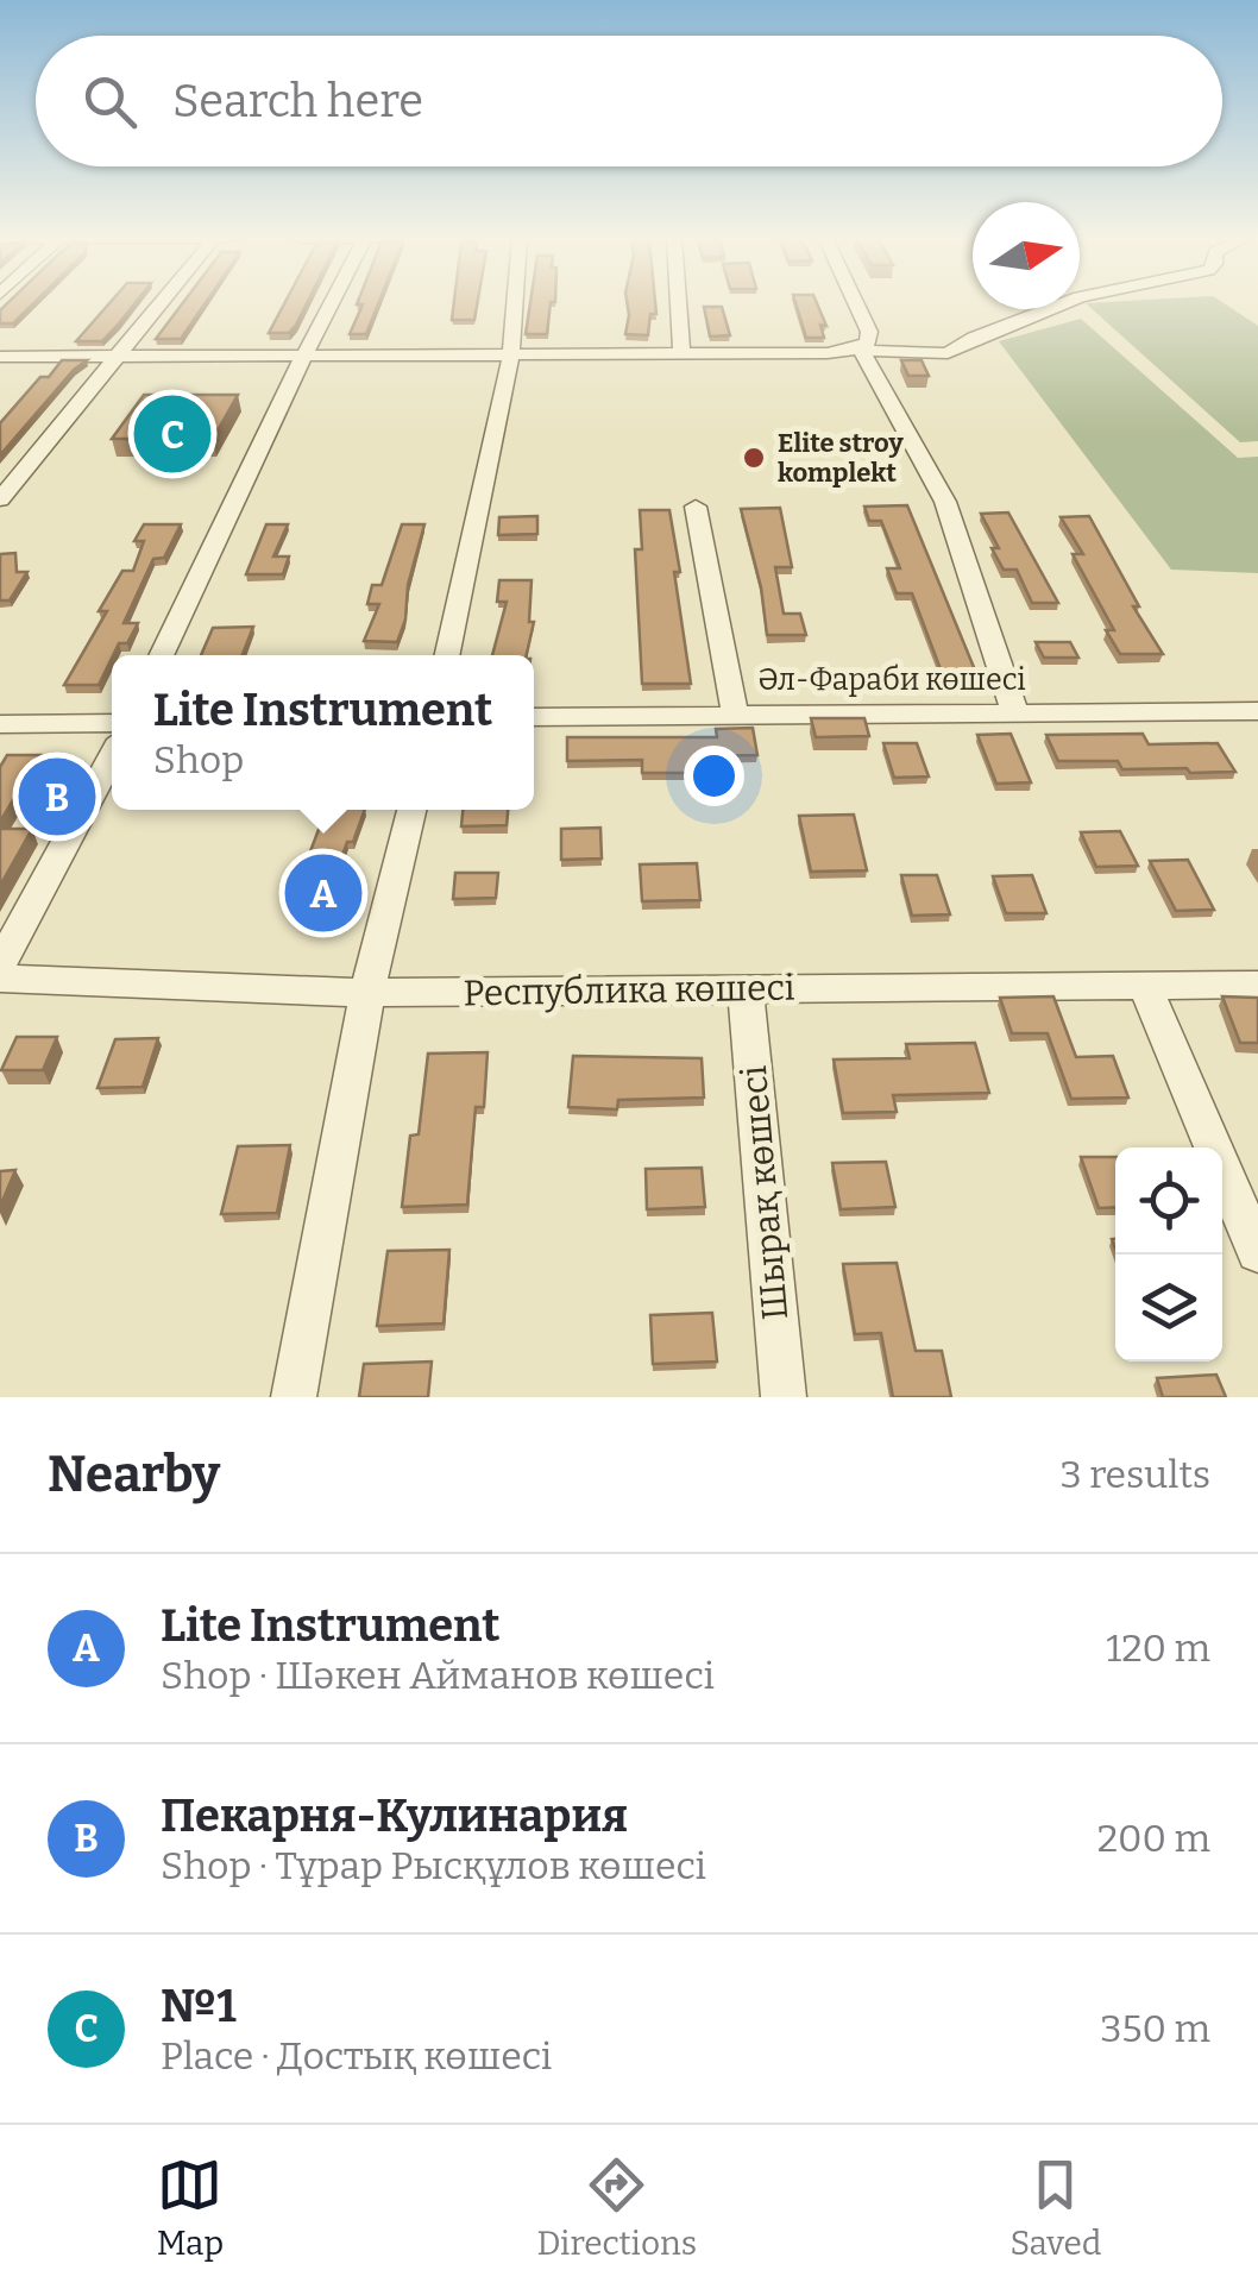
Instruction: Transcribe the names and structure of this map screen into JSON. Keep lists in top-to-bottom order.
{
  "streets": {
    "street": ["Әл-Фараби көшесі", "Республика көшесі", "Шырақ көшесі"]
  },
  "crossings": [
    ["Республика көшесі", "Шырақ көшесі"]
  ],
  "places": ["Elite stroy komplekt"],
  "north": "right",
  "page": {
    "search": "Search here",
    "pins": ["C", "B", "A"],
    "popup": ["Lite Instrument", "Shop"],
    "heading": ["Nearby", "3 results"],
    "list": [
      {
        "mark": "A",
        "name": "Lite Instrument",
        "note": "Shop · Шәкен Айманов көшесі",
        "value": "120 m"
      },
      {
        "mark": "B",
        "name": "Пекарня-Кулинария",
        "note": "Shop · Тұрар Рысқұлов көшесі",
        "value": "200 m"
      },
      {
        "mark": "C",
        "name": "№1",
        "note": "Place · Достық көшесі",
        "value": "350 m"
      }
    ],
    "nav": ["Map", "Directions", "Saved"]
  }
}
